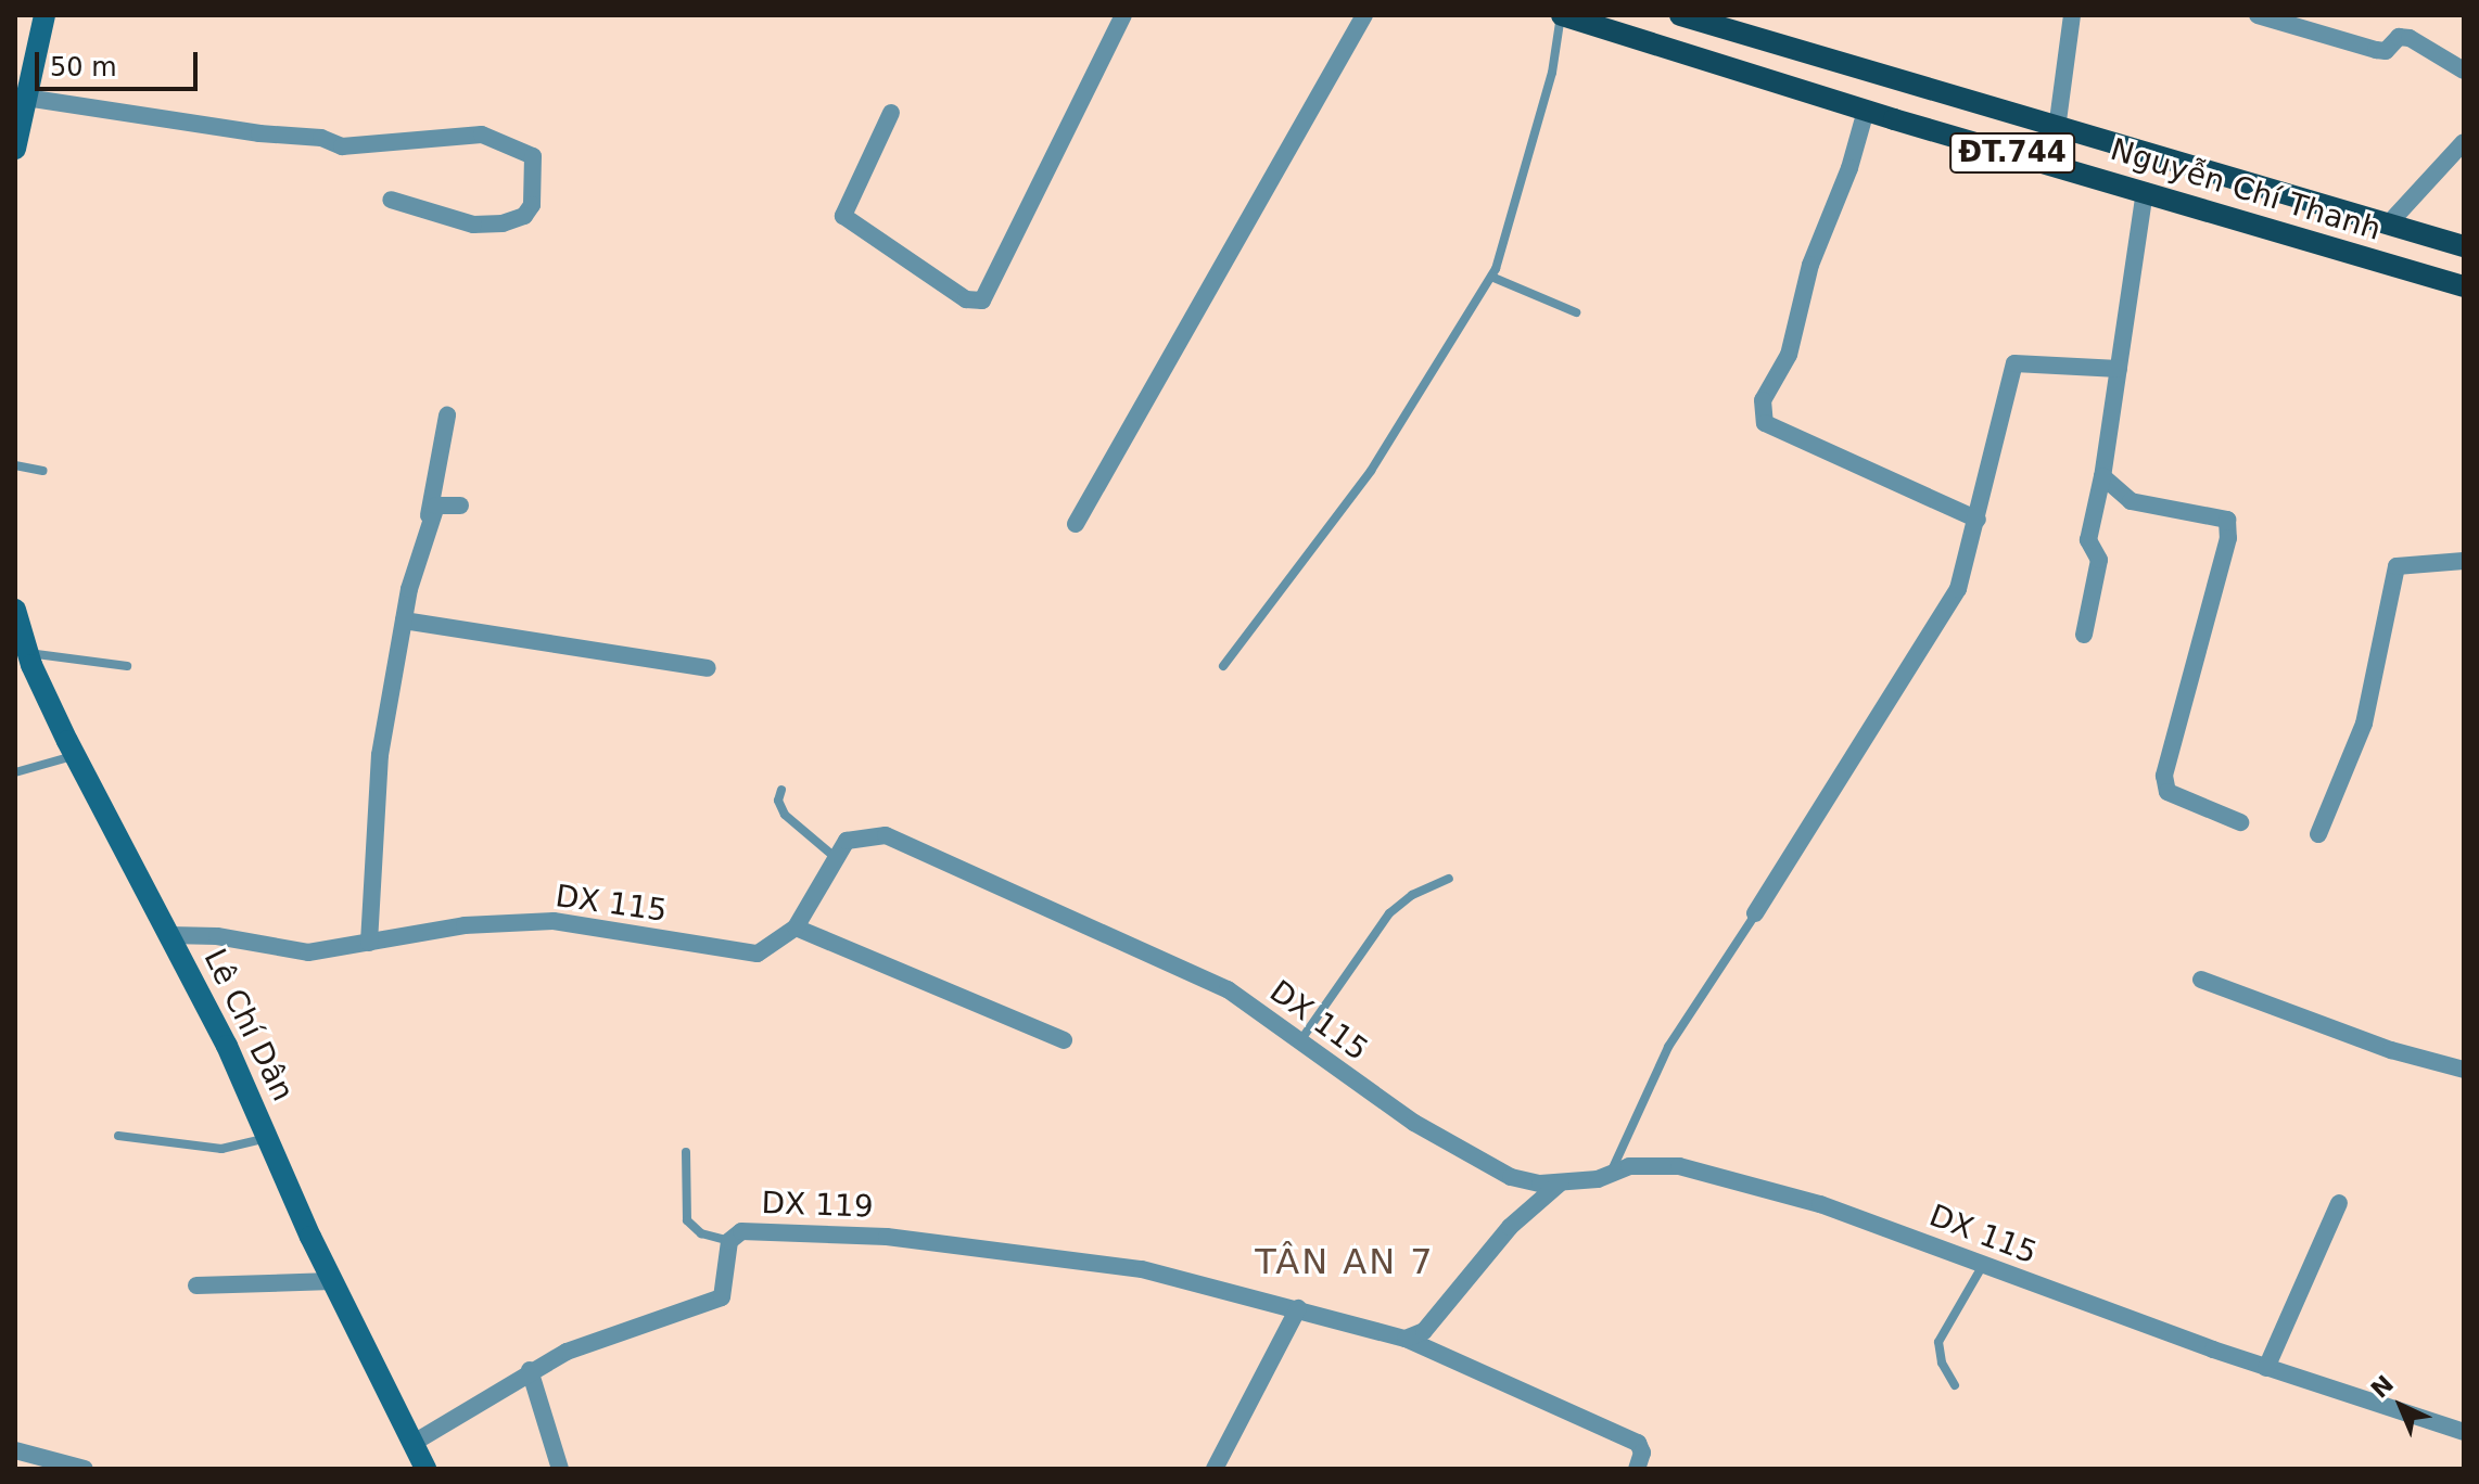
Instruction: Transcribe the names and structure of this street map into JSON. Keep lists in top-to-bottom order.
{
  "streets": {
    "main road": ["ĐT.744", "Nguyễn Chí Thanh"],
    "street": ["DX 115", "Lê Chí Dân", "DX 119"]
  },
  "crossings": [
    ["DX 115", "Lê Chí Dân"],
    ["Lê Chí Dân", "DX 119"]
  ],
  "districts": ["TÂN AN 7"],
  "scale_bar": "50 m",
  "north": "top left"
}
